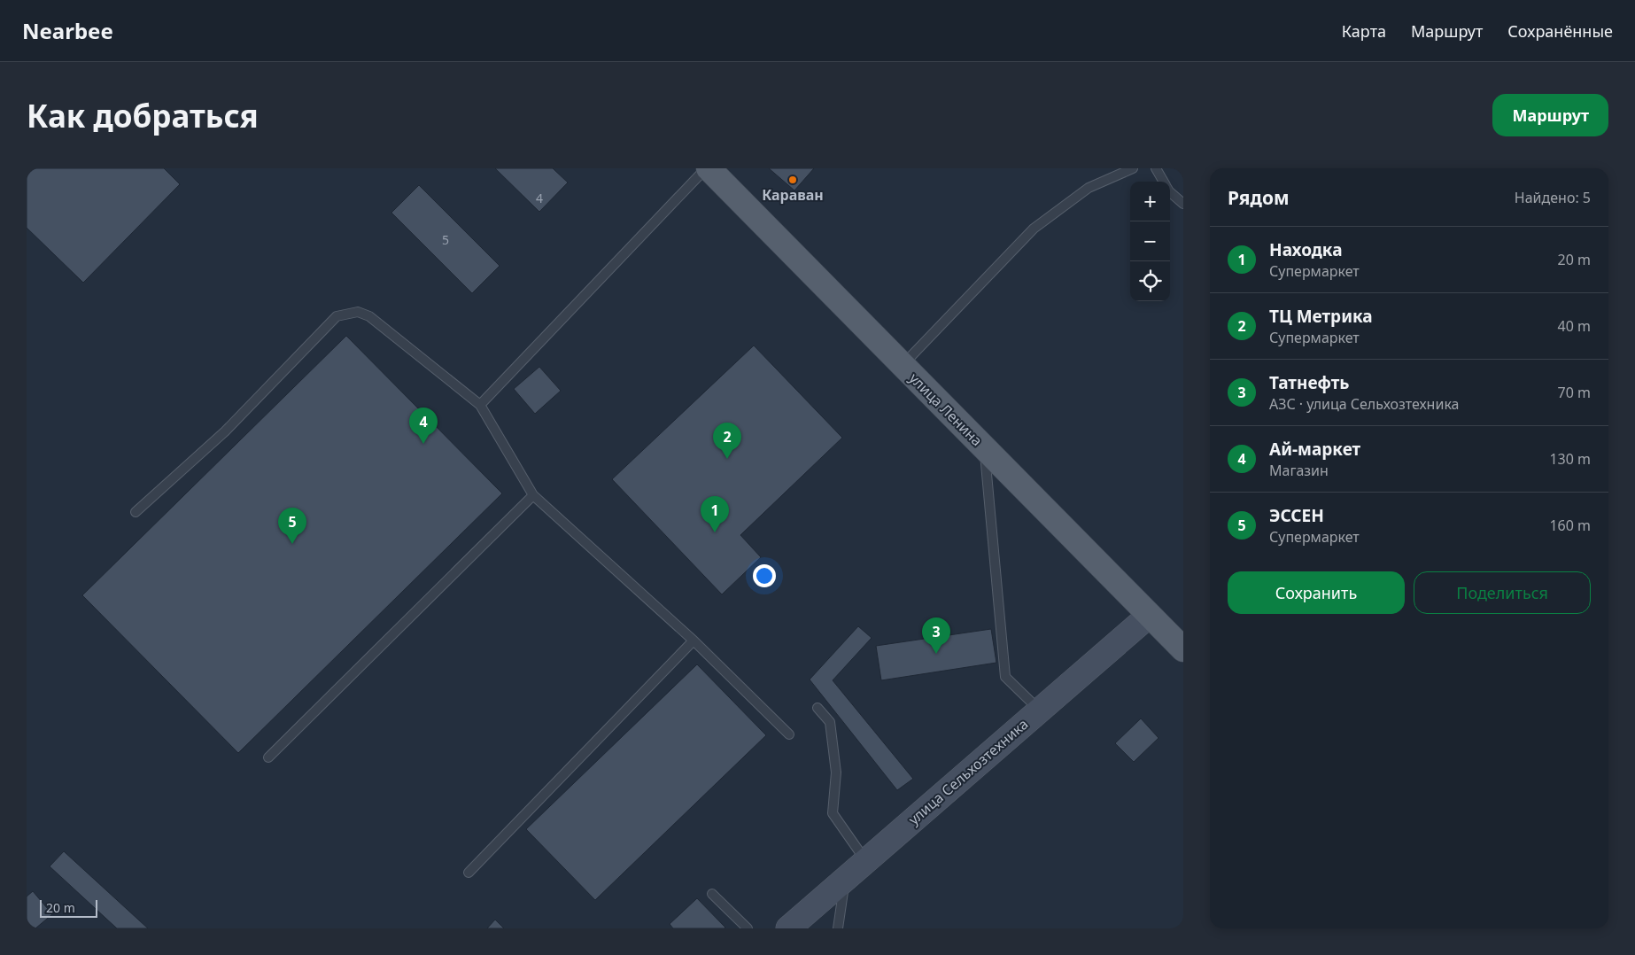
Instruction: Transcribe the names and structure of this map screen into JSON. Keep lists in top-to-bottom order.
{
  "streets": {
    "main road": ["улица Ленина"],
    "street": ["улица Сельхозтехника"]
  },
  "crossings": [
    ["улица Ленина", "улица Сельхозтехника"]
  ],
  "places": ["Караван"],
  "house_numbers": ["4", "5"],
  "scale_bar": "20 m",
  "page": {
    "header": "Nearbee",
    "nav": ["Карта", "Маршрут", "Сохранённые"],
    "buttons": [
      "Маршрут",
      ["Сохранить", "Поделиться"]
    ],
    "title": "Как добраться",
    "heading": ["Рядом", "Найдено: 5"],
    "map_buttons": ["+", "−"],
    "list": [
      {
        "mark": "1",
        "name": "Находка",
        "note": "Супермаркет",
        "value": "20 m"
      },
      {
        "mark": "2",
        "name": "ТЦ Метрика",
        "note": "Супермаркет",
        "value": "40 m"
      },
      {
        "mark": "3",
        "name": "Татнефть",
        "note": "АЗС · улица Сельхозтехника",
        "value": "70 m"
      },
      {
        "mark": "4",
        "name": "Ай-маркет",
        "note": "Магазин",
        "value": "130 m"
      },
      {
        "mark": "5",
        "name": "ЭССЕН",
        "note": "Супермаркет",
        "value": "160 m"
      }
    ],
    "pins": [
      "4",
      "2",
      "1",
      "5",
      "3"
    ],
    "scale": "20 m"
  }
}
